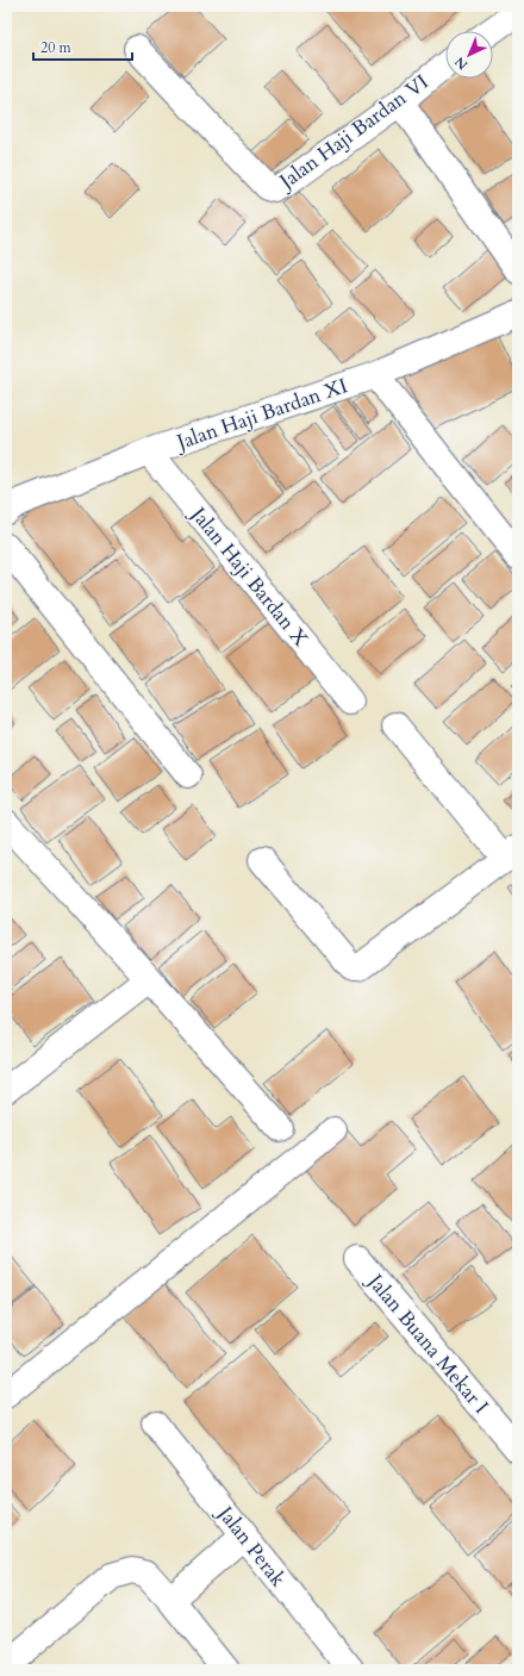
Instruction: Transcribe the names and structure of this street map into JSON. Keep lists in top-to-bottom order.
{
  "streets": {
    "street": [
      "Jalan Haji Bardan VI",
      "Jalan Haji Bardan XI",
      "Jalan Haji Bardan X",
      "Jalan Buana Mekar I",
      "Jalan Perak"
    ]
  },
  "crossings": [
    ["Jalan Haji Bardan XI", "Jalan Haji Bardan X"]
  ],
  "scale_bar": "20 m",
  "north": "bottom left"
}
